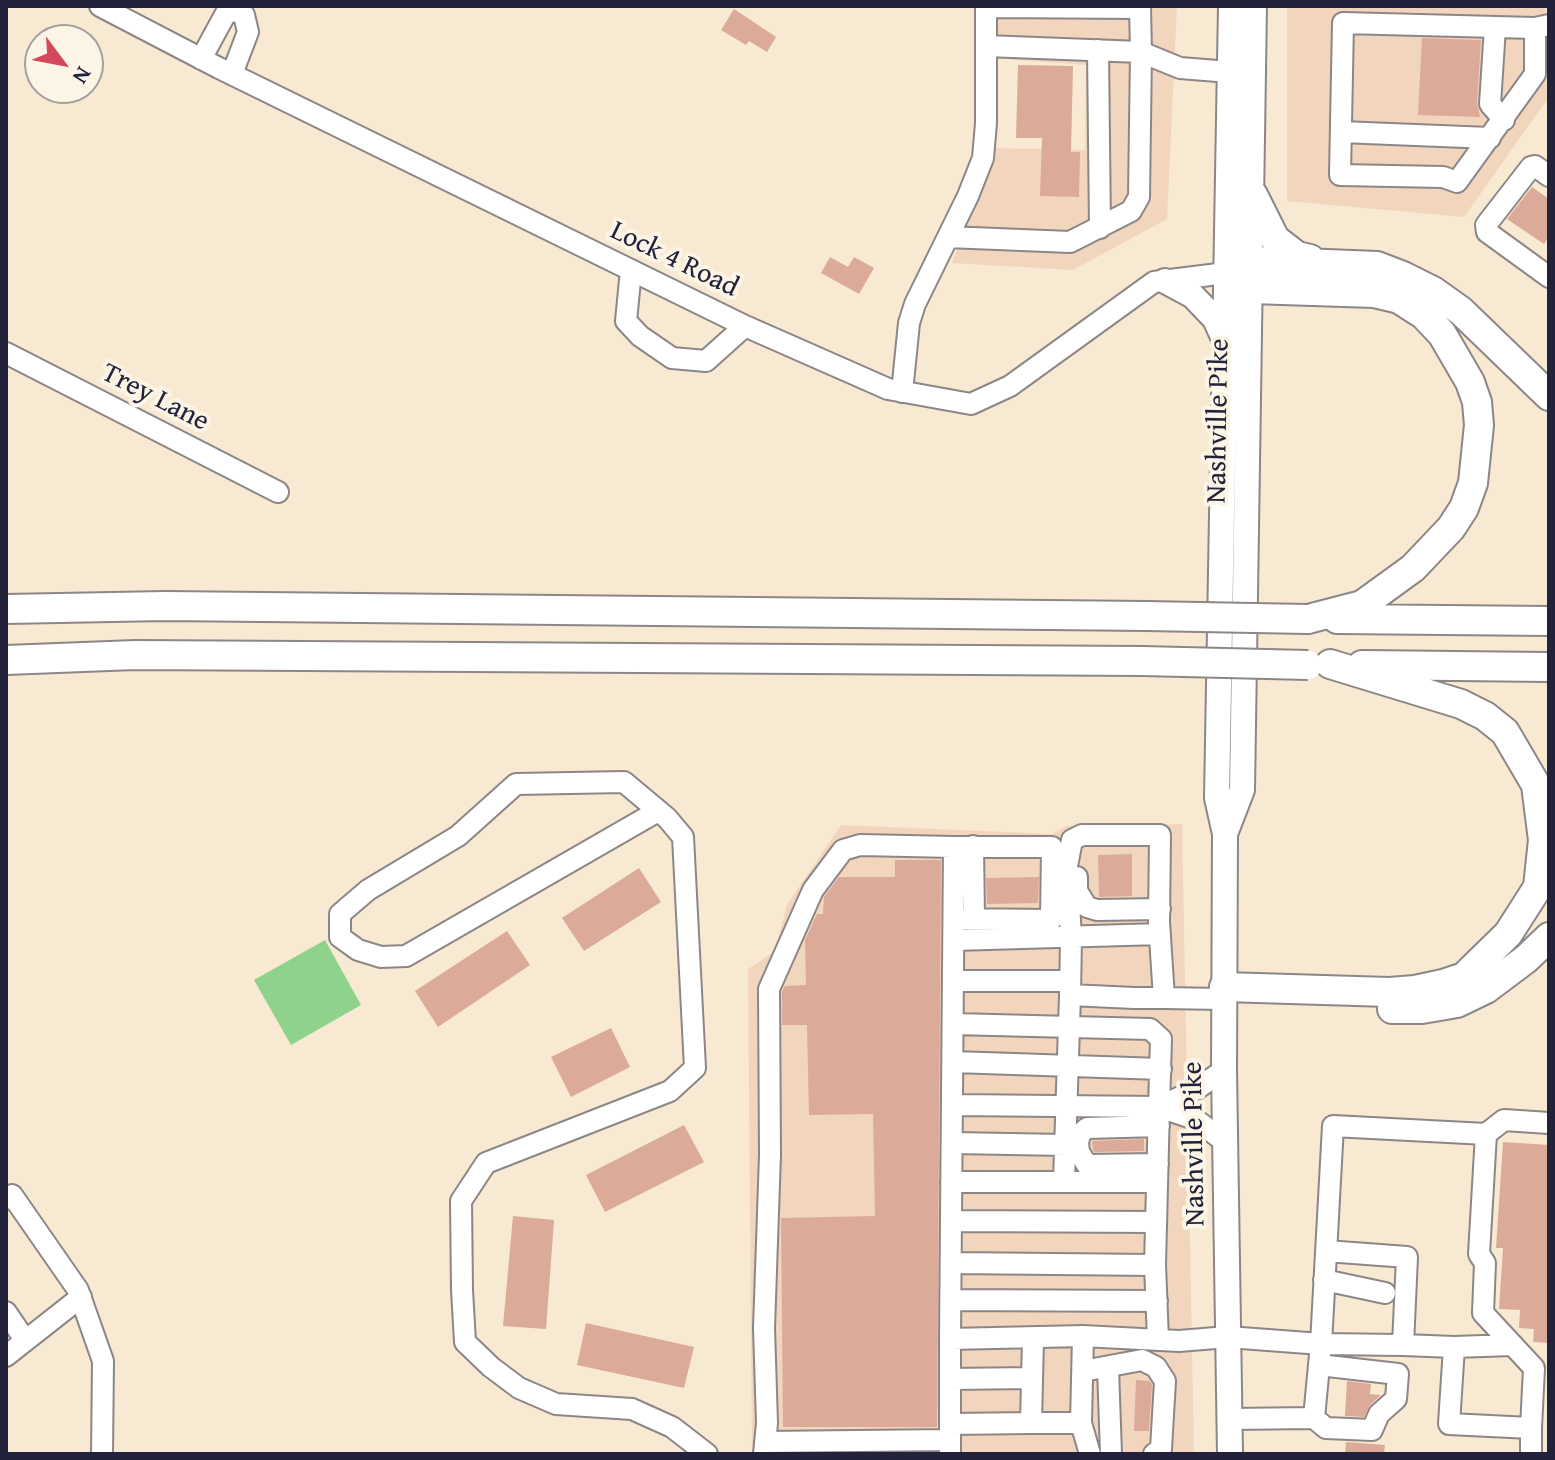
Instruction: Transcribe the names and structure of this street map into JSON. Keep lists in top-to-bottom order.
{
  "streets": {
    "main road": ["Nashville Pike"],
    "street": ["Lock 4 Road", "Trey Lane"]
  },
  "crossings": [
    ["Lock 4 Road", "Nashville Pike"]
  ],
  "north": "bottom right"
}
